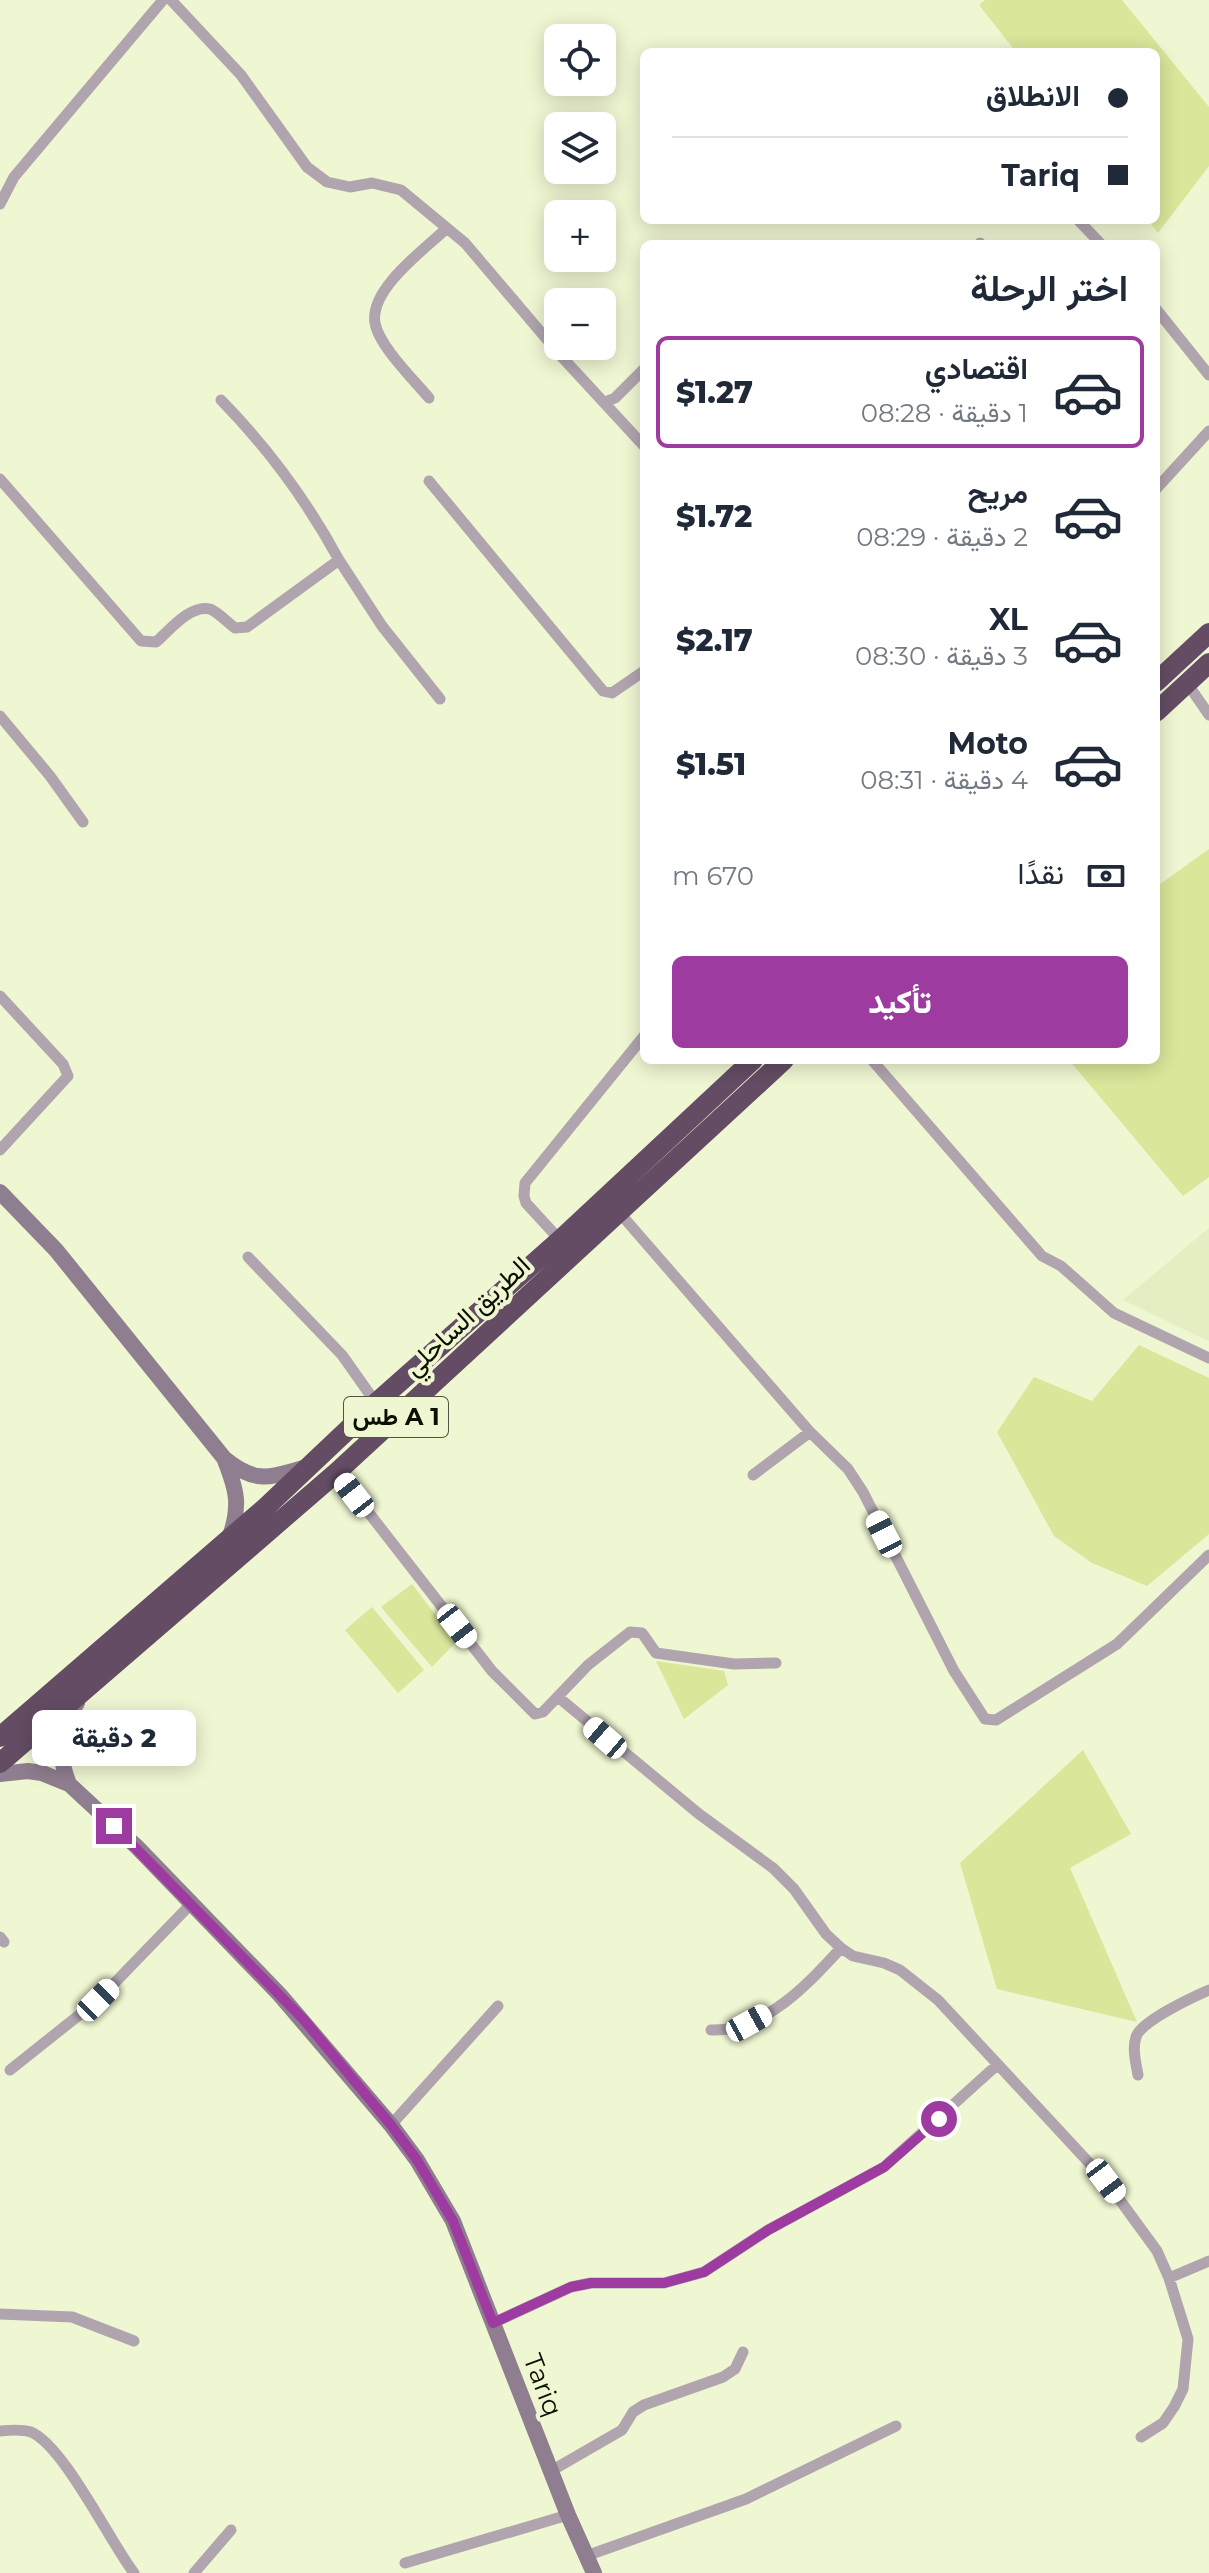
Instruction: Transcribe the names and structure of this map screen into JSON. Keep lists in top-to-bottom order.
{
  "streets": {
    "highway": ["الطريق الساحلي", "طس A 1"],
    "main road": ["Tariq"]
  },
  "page": {
    "map_buttons": ["+", "−"],
    "banner": ["الانطلاق", "Tariq"],
    "heading": "اختر الرحلة",
    "list": [
      {
        "name": "اقتصادي",
        "note": "1 دقيقة · 08:28",
        "value": "$1.27"
      },
      {
        "name": "مريح",
        "note": "2 دقيقة · 08:29",
        "value": "$1.72"
      },
      {
        "name": "XL",
        "note": "3 دقيقة · 08:30",
        "value": "$2.17"
      },
      {
        "name": "Moto",
        "note": "4 دقيقة · 08:31",
        "value": "$1.51"
      }
    ],
    "pay": ["نقدًا", "670 m"],
    "buttons": "تأكيد",
    "bubble": "2 دقيقة"
  }
}
